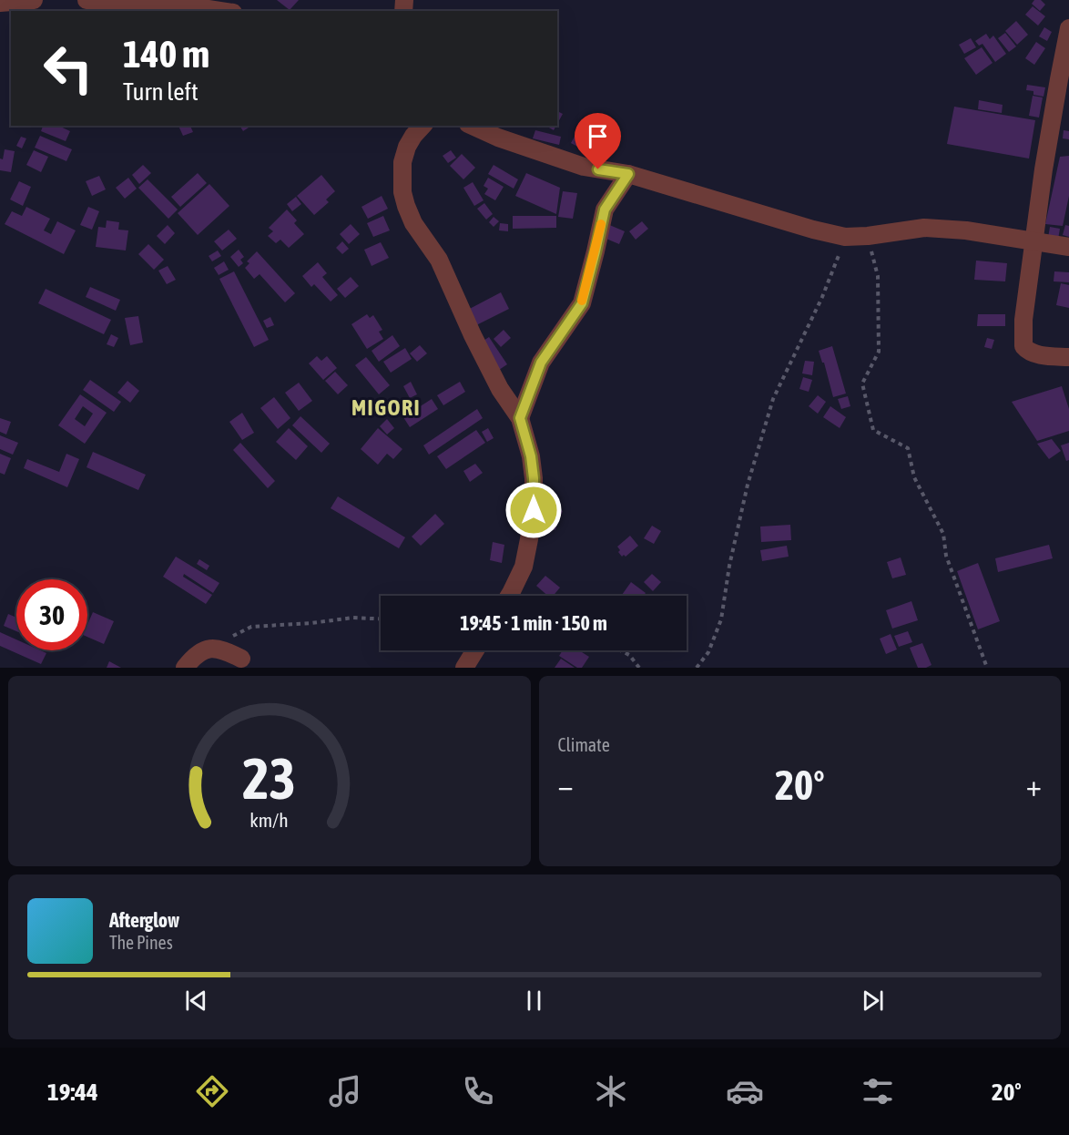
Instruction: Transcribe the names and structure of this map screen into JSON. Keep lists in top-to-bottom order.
{
  "districts": ["MIGORI"],
  "page": {
    "turn": ["140 m", "Turn left"],
    "limit": "30",
    "trip": "19:45 · 1 min · 150 m",
    "tile": "Climate",
    "heat": ["−", "20°", "+"],
    "song": ["Afterglow", "The Pines"],
    "tabs": ["19:44", "20°"],
    "gauge": ["23", "km/h"]
  }
}
